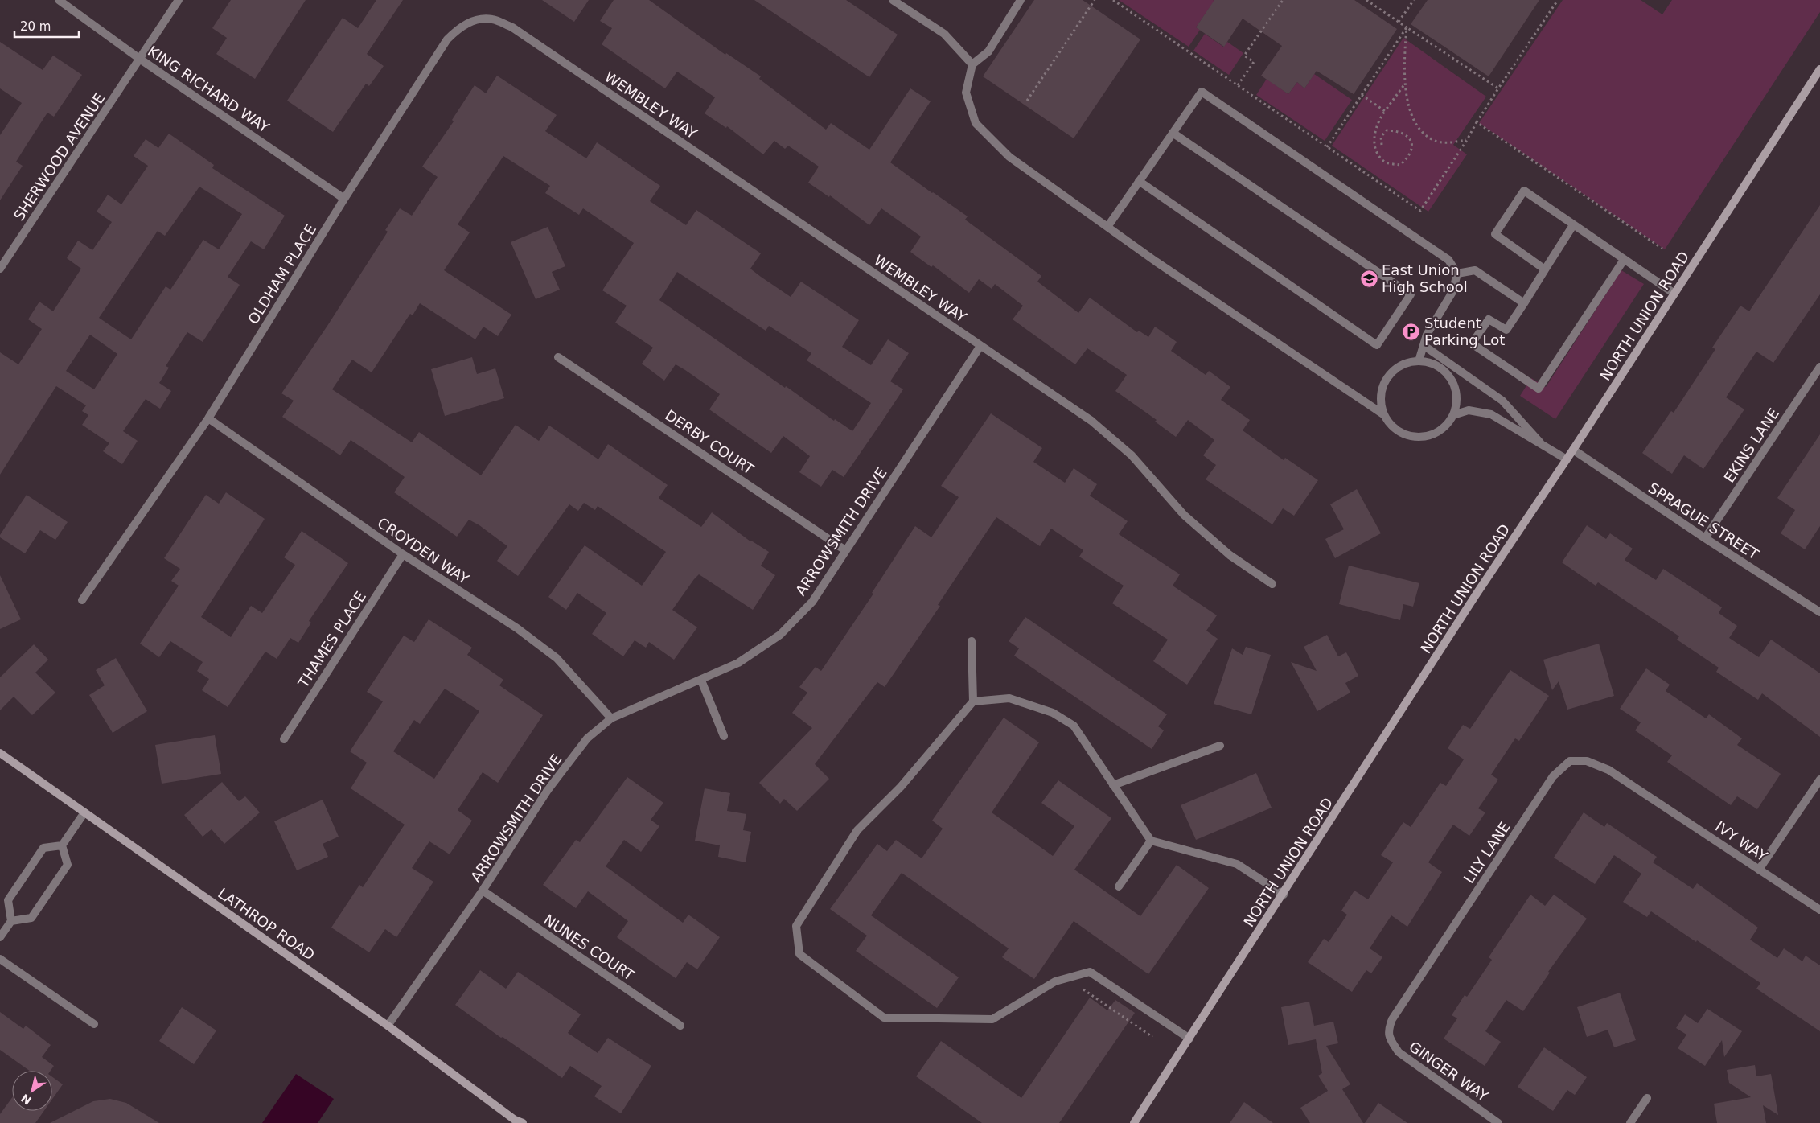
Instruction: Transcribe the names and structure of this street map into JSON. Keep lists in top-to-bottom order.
{
  "streets": {
    "street": [
      "KING RICHARD WAY",
      "WEMBLEY WAY",
      "SHERWOOD AVENUE",
      "OLDHAM PLACE",
      "NORTH UNION ROAD",
      "DERBY COURT",
      "EKINS LANE",
      "SPRAGUE STREET",
      "ARROWSMITH DRIVE",
      "CROYDEN WAY",
      "THAMES PLACE",
      "IVY WAY",
      "LILY LANE",
      "LATHROP ROAD",
      "NUNES COURT",
      "GINGER WAY"
    ]
  },
  "crossings": [
    ["KING RICHARD WAY", "SHERWOOD AVENUE"],
    ["KING RICHARD WAY", "OLDHAM PLACE"],
    ["WEMBLEY WAY", "OLDHAM PLACE"],
    ["WEMBLEY WAY", "ARROWSMITH DRIVE"],
    ["OLDHAM PLACE", "CROYDEN WAY"],
    ["NORTH UNION ROAD", "SPRAGUE STREET"],
    ["DERBY COURT", "ARROWSMITH DRIVE"],
    ["EKINS LANE", "SPRAGUE STREET"],
    ["ARROWSMITH DRIVE", "CROYDEN WAY"],
    ["ARROWSMITH DRIVE", "LATHROP ROAD"],
    ["ARROWSMITH DRIVE", "NUNES COURT"],
    ["CROYDEN WAY", "THAMES PLACE"],
    ["IVY WAY", "LILY LANE"],
    ["LILY LANE", "GINGER WAY"]
  ],
  "places": {
    "school or university": ["East Union High School"],
    "parking": ["Student Parking Lot"]
  },
  "scale_bar": "20 m",
  "north": "bottom left"
}
